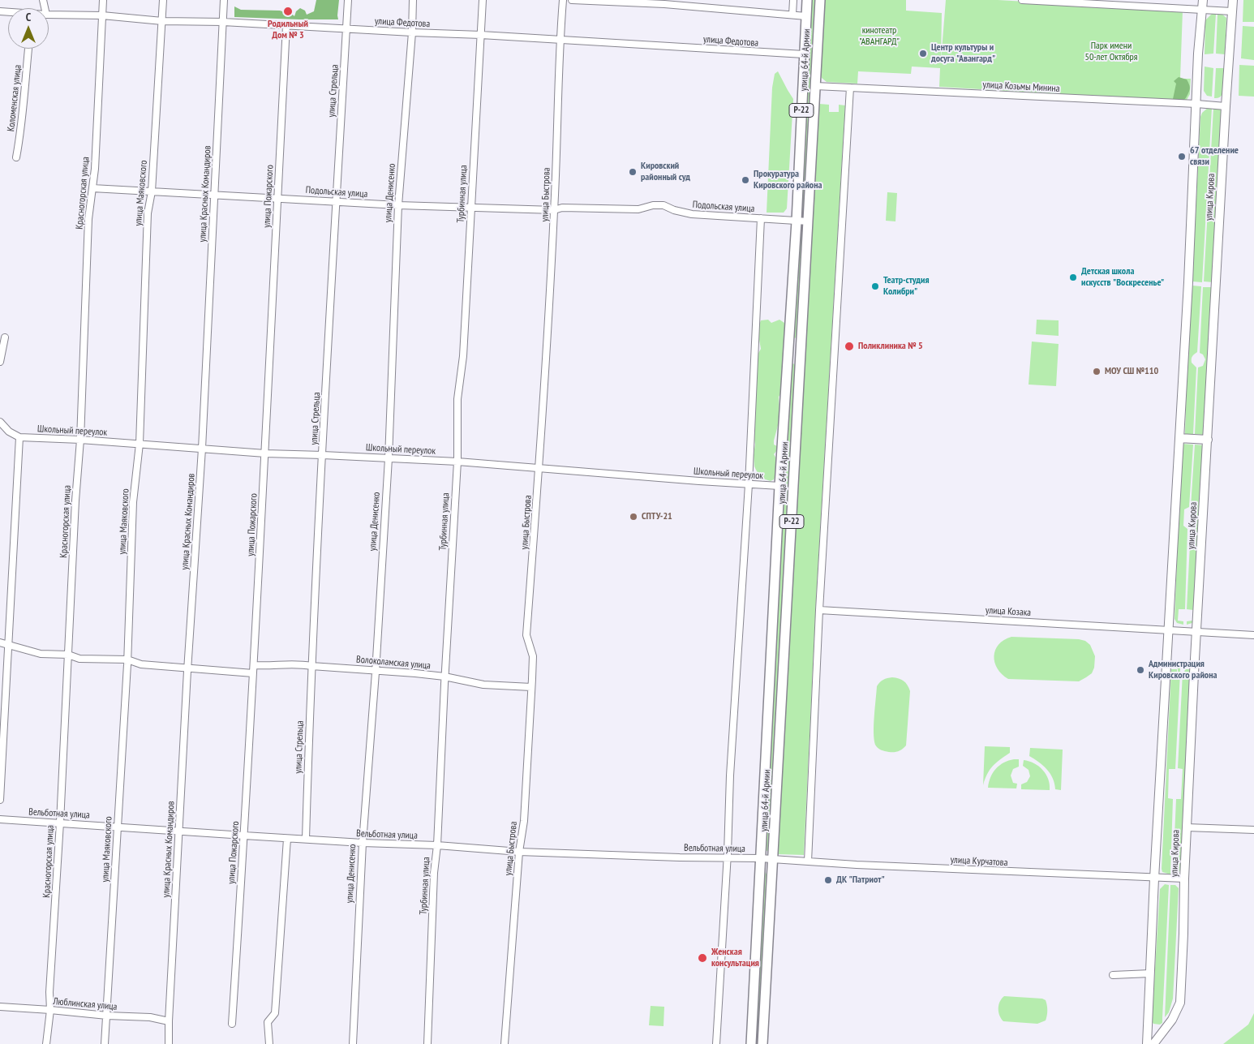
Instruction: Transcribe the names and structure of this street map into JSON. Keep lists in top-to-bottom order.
{
  "streets": {
    "highway": ["улица 64-й Армии", "Р-22"],
    "main road": ["улица Кирова"],
    "street": [
      "улица Федотова",
      "улица Козьмы Минина",
      "улица Стрельца",
      "Коломенская улица",
      "Подольская улица",
      "Красногорская улица",
      "улица Маяковского",
      "улица Денисенко",
      "улица Красных Командиров",
      "Турбинная улица",
      "улица Быстрова",
      "улица Пожарского",
      "Школьный переулок",
      "улица Козака",
      "Волоколамская улица",
      "Вельботная улица",
      "улица Курчатова",
      "Люблинская улица"
    ]
  },
  "crossings": [
    ["улица Федотова", "улица 64-й Армии"],
    ["улица Федотова", "улица Стрельца"],
    ["улица Федотова", "Красногорская улица"],
    ["улица Федотова", "улица Маяковского"],
    ["улица Федотова", "улица Денисенко"],
    ["улица Федотова", "улица Красных Командиров"],
    ["улица Федотова", "Турбинная улица"],
    ["улица Федотова", "улица Быстрова"],
    ["улица Федотова", "улица Пожарского"],
    ["улица 64-й Армии", "улица Козьмы Минина"],
    ["улица 64-й Армии", "Подольская улица"],
    ["улица 64-й Армии", "Школьный переулок"],
    ["улица 64-й Армии", "Вельботная улица"],
    ["улица 64-й Армии", "улица Курчатова"],
    ["улица Козьмы Минина", "улица Кирова"],
    ["улица Стрельца", "Подольская улица"],
    ["улица Стрельца", "Школьный переулок"],
    ["улица Стрельца", "Волоколамская улица"],
    ["улица Стрельца", "Вельботная улица"],
    ["Подольская улица", "Красногорская улица"],
    ["Подольская улица", "улица Маяковского"],
    ["Подольская улица", "улица Денисенко"],
    ["Подольская улица", "улица Красных Командиров"],
    ["Подольская улица", "Турбинная улица"],
    ["Подольская улица", "улица Быстрова"],
    ["Подольская улица", "улица Пожарского"],
    ["Красногорская улица", "Школьный переулок"],
    ["Красногорская улица", "Вельботная улица"],
    ["Красногорская улица", "Люблинская улица"],
    ["улица Маяковского", "Школьный переулок"],
    ["улица Маяковского", "Вельботная улица"],
    ["улица Маяковского", "Люблинская улица"],
    ["улица Денисенко", "Школьный переулок"],
    ["улица Денисенко", "Волоколамская улица"],
    ["улица Денисенко", "Вельботная улица"],
    ["улица Красных Командиров", "Школьный переулок"],
    ["улица Красных Командиров", "Вельботная улица"],
    ["улица Красных Командиров", "Люблинская улица"],
    ["Турбинная улица", "Школьный переулок"],
    ["Турбинная улица", "Волоколамская улица"],
    ["Турбинная улица", "Вельботная улица"],
    ["улица Быстрова", "Школьный переулок"],
    ["улица Быстрова", "Волоколамская улица"],
    ["улица Быстрова", "Вельботная улица"],
    ["улица Пожарского", "Школьный переулок"],
    ["улица Пожарского", "Волоколамская улица"],
    ["улица Пожарского", "Вельботная улица"],
    ["улица Кирова", "улица Козака"],
    ["улица Кирова", "улица Курчатова"],
    ["Вельботная улица", "улица Курчатова"]
  ],
  "parks": ["кинотеатр \"АВАНГАРД\"", "Парк имени 50-лет Октября"],
  "places": [
    "Родильный Дом № 3",
    "Центр культуры и досуга \"Авангард\"",
    "67 отделение связи",
    "Кировский районный суд",
    "Прокуратура Кировского района",
    "Детская школа искусств \"Воскресенье\"",
    "Театр-студия Колибри\"",
    "Поликлиника № 5",
    "МОУ СШ №110",
    "СПТУ-21",
    "Администрация Кировского района",
    "ДК \"Патриот\"",
    "Женская консультация"
  ],
  "north": "top"
}
